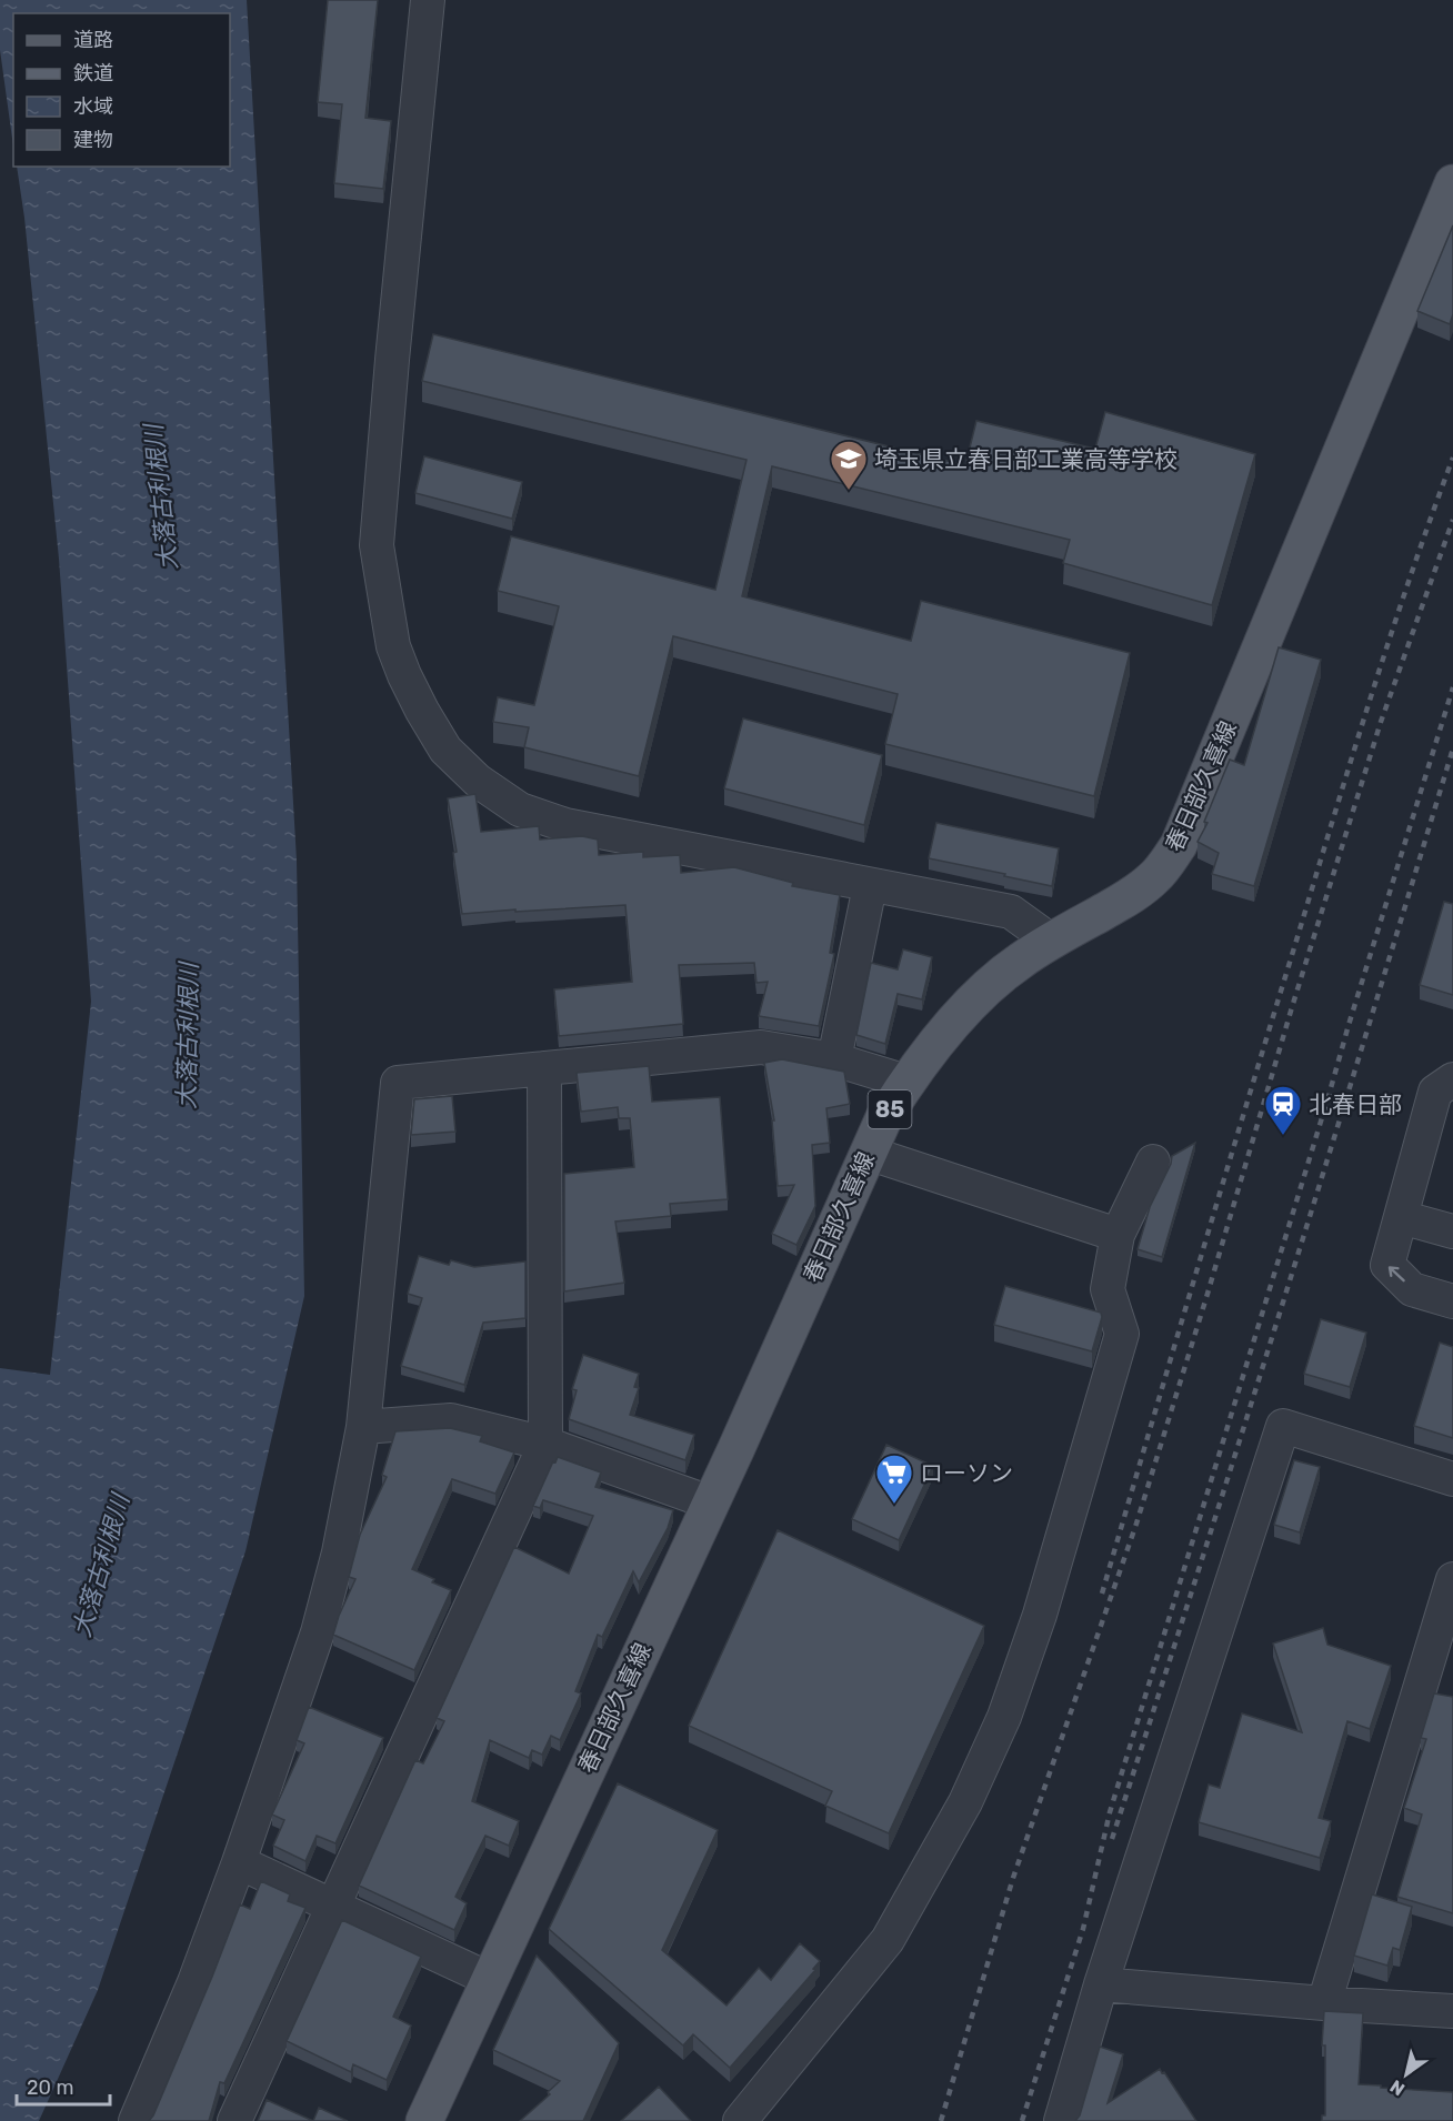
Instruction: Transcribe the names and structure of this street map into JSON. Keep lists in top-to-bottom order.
{
  "streets": {
    "main road": ["春日部久喜線", "85"]
  },
  "water": ["大落古利根川"],
  "places": {
    "school or university": ["埼玉県立春日部工業高等学校"],
    "station": ["北春日部"],
    "supermarket": ["ローソン"]
  },
  "legend": [
    "道路",
    "鉄道",
    "水域",
    "建物"
  ],
  "scale_bar": "20 m",
  "north": "bottom left"
}
